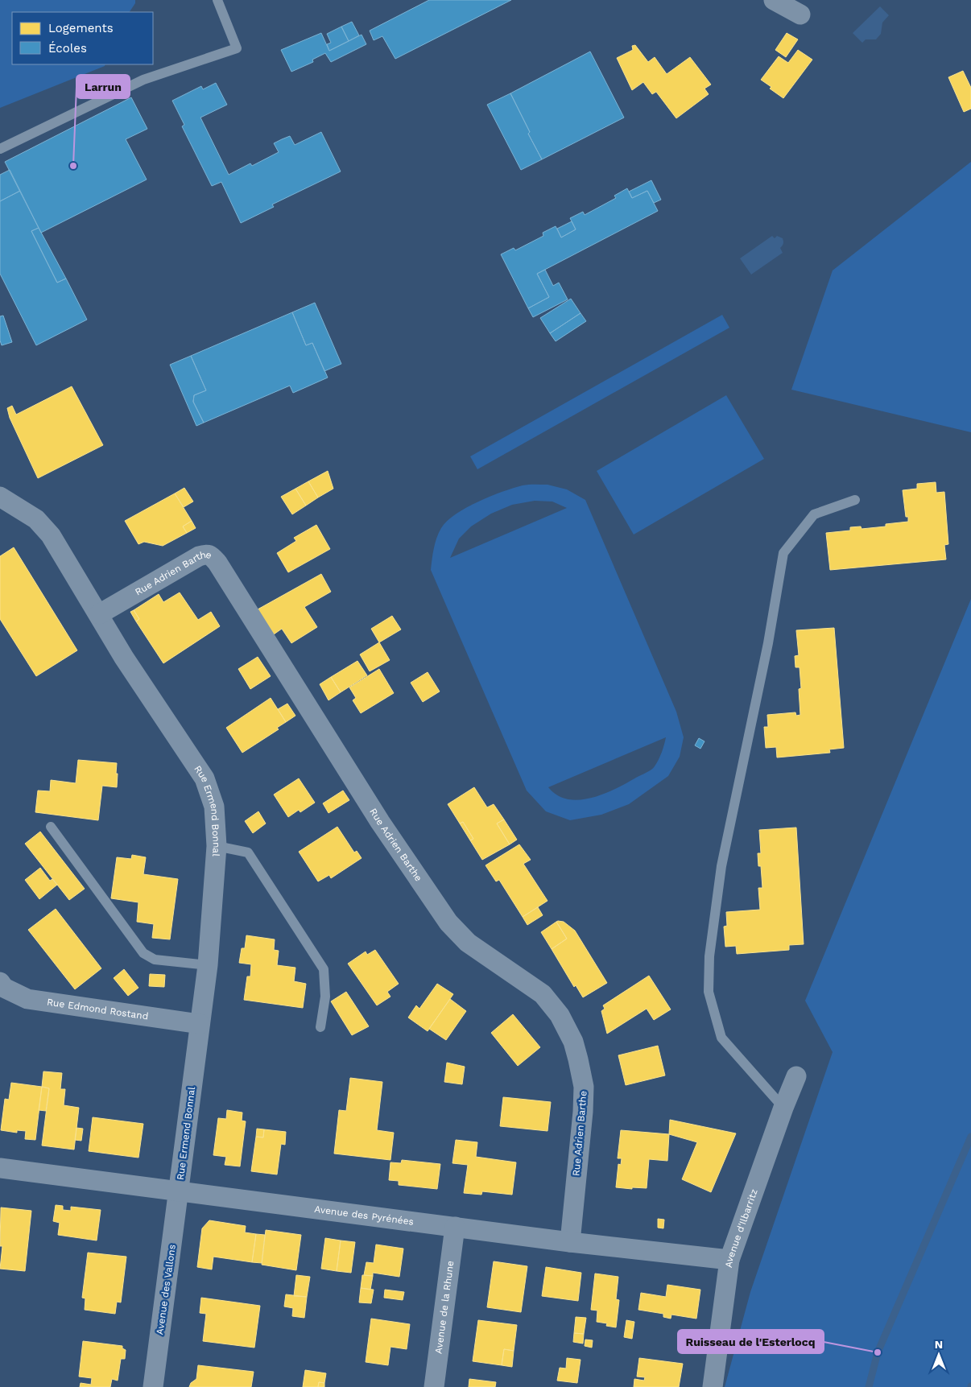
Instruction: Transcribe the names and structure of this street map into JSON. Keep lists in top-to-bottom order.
{
  "streets": {
    "street": [
      "Rue Adrien Barthe",
      "Rue Ermend Bonnal",
      "Rue Edmond Rostand",
      "Avenue des Pyrénées",
      "Avenue d'Ilbarritz",
      "Avenue des Vallons",
      "Avenue de la Rhune"
    ]
  },
  "crossings": [
    ["Rue Adrien Barthe", "Rue Ermend Bonnal"],
    ["Rue Adrien Barthe", "Avenue des Pyrénées"],
    ["Rue Ermend Bonnal", "Rue Edmond Rostand"],
    ["Rue Ermend Bonnal", "Avenue des Pyrénées"],
    ["Rue Ermend Bonnal", "Avenue des Vallons"],
    ["Avenue des Pyrénées", "Avenue d'Ilbarritz"],
    ["Avenue des Pyrénées", "Avenue des Vallons"],
    ["Avenue des Pyrénées", "Avenue de la Rhune"]
  ],
  "places": ["Larrun", "Ruisseau de l'Esterlocq"],
  "legend": ["Logements", "Écoles"],
  "north": "top"
}
